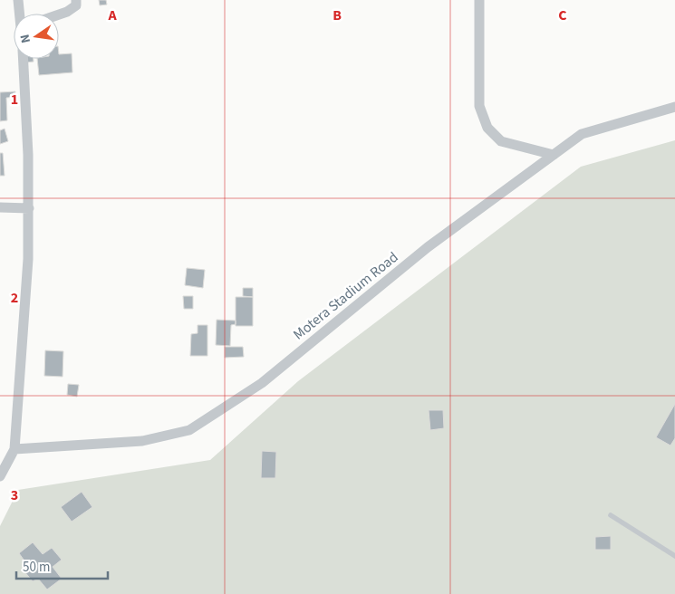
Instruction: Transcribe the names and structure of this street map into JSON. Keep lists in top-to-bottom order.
{
  "streets": {
    "street": ["Motera Stadium Road"]
  },
  "scale_bar": "50 m",
  "north": "left",
  "grid": {
    "columns": ["A", "B", "C"],
    "rows": ["1", "2", "3"]
  }
}
